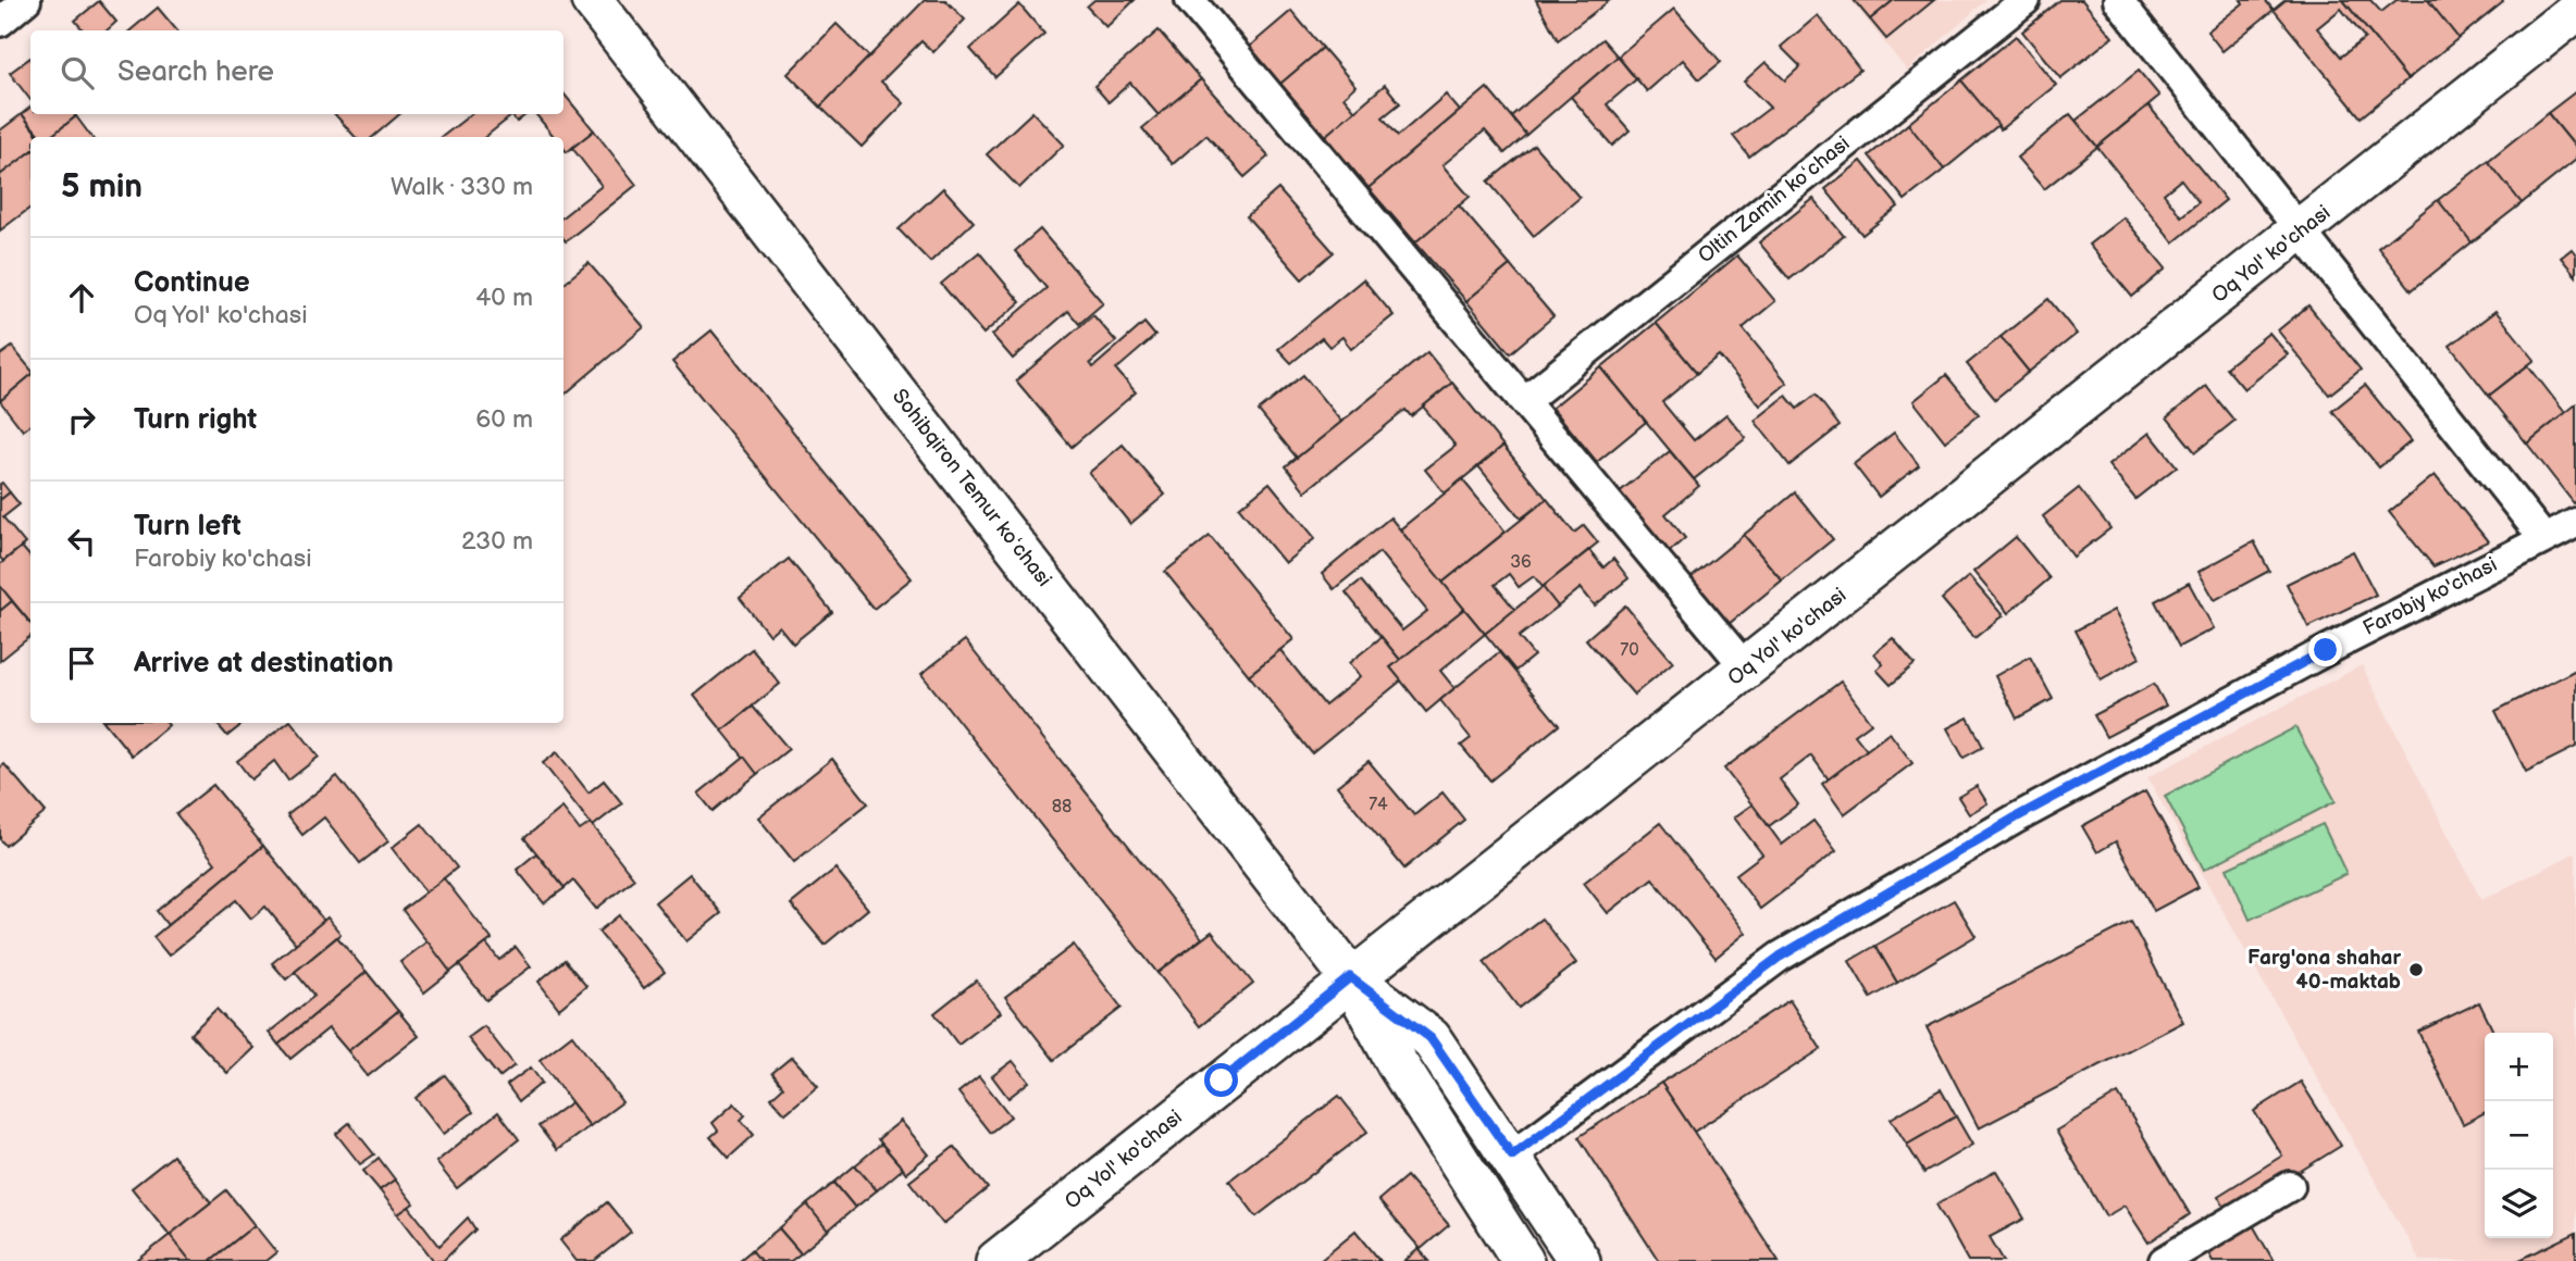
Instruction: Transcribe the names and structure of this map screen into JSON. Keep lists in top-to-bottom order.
{
  "streets": {
    "street": [
      "Oltin Zamin koʻchasi",
      "Oq Yol' ko'chasi",
      "Sohibqiron Temur koʻchasi",
      "Farobiy ko'chasi"
    ]
  },
  "crossings": [
    ["Oq Yol' ko'chasi", "Sohibqiron Temur koʻchasi"],
    ["Sohibqiron Temur koʻchasi", "Farobiy ko'chasi"]
  ],
  "places": ["Farg'ona shahar 40-maktab"],
  "house_numbers": [
    "36",
    "70",
    "74",
    "88"
  ],
  "page": {
    "search": "Search here",
    "heading": ["5 min", "Walk · 330 m"],
    "list": [
      ["Continue", "Oq Yol' ko'chasi", "40 m"],
      ["Turn right", "60 m"],
      ["Turn left", "Farobiy ko'chasi", "230 m"],
      "Arrive at destination"
    ],
    "map_buttons": ["+", "−"]
  }
}
